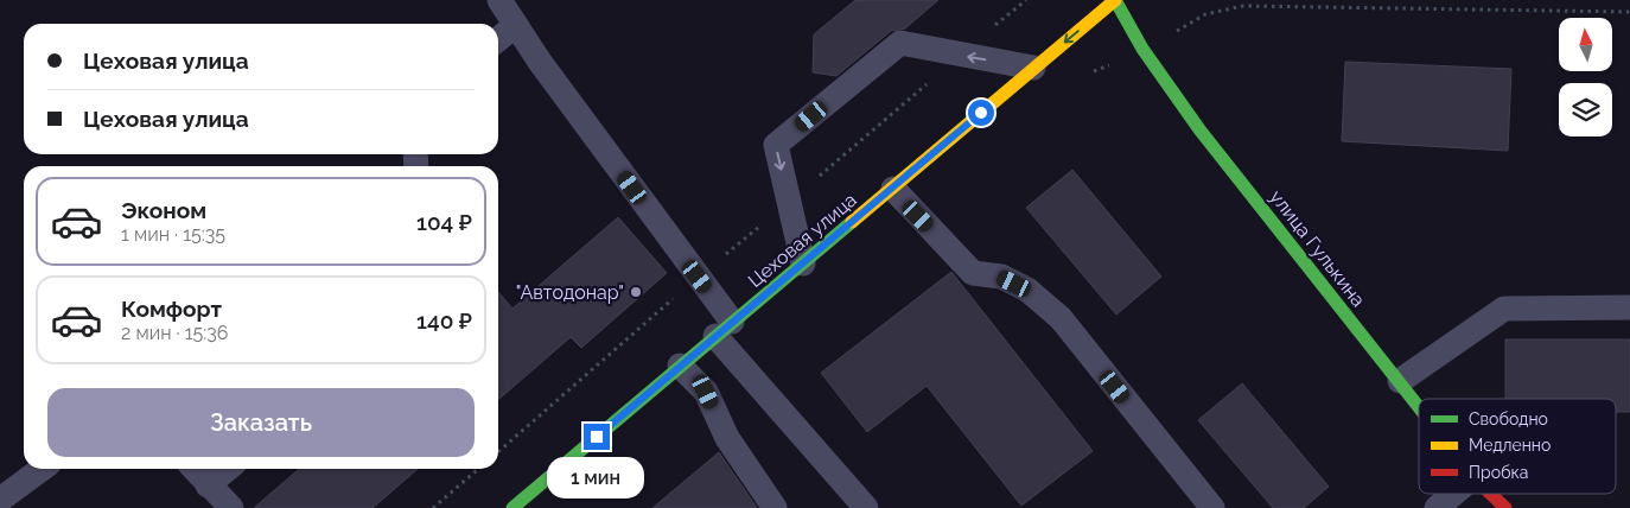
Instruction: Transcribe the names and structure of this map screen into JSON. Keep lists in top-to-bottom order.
{
  "streets": {
    "main road": ["Цеховая улица", "улица Гулькина"]
  },
  "crossings": [
    ["Цеховая улица", "улица Гулькина"]
  ],
  "places": ["\"Автодонар\""],
  "legend": ["Свободно", "Медленно", "Пробка"],
  "north": "top",
  "page": {
    "banner": ["Цеховая улица", "Цеховая улица"],
    "list": [
      {
        "name": "Эконом",
        "note": "1 мин · 15:35",
        "value": "104 ₽"
      },
      {
        "name": "Комфорт",
        "note": "2 мин · 15:36",
        "value": "140 ₽"
      }
    ],
    "buttons": "Заказать",
    "bubble": "1 мин"
  }
}
